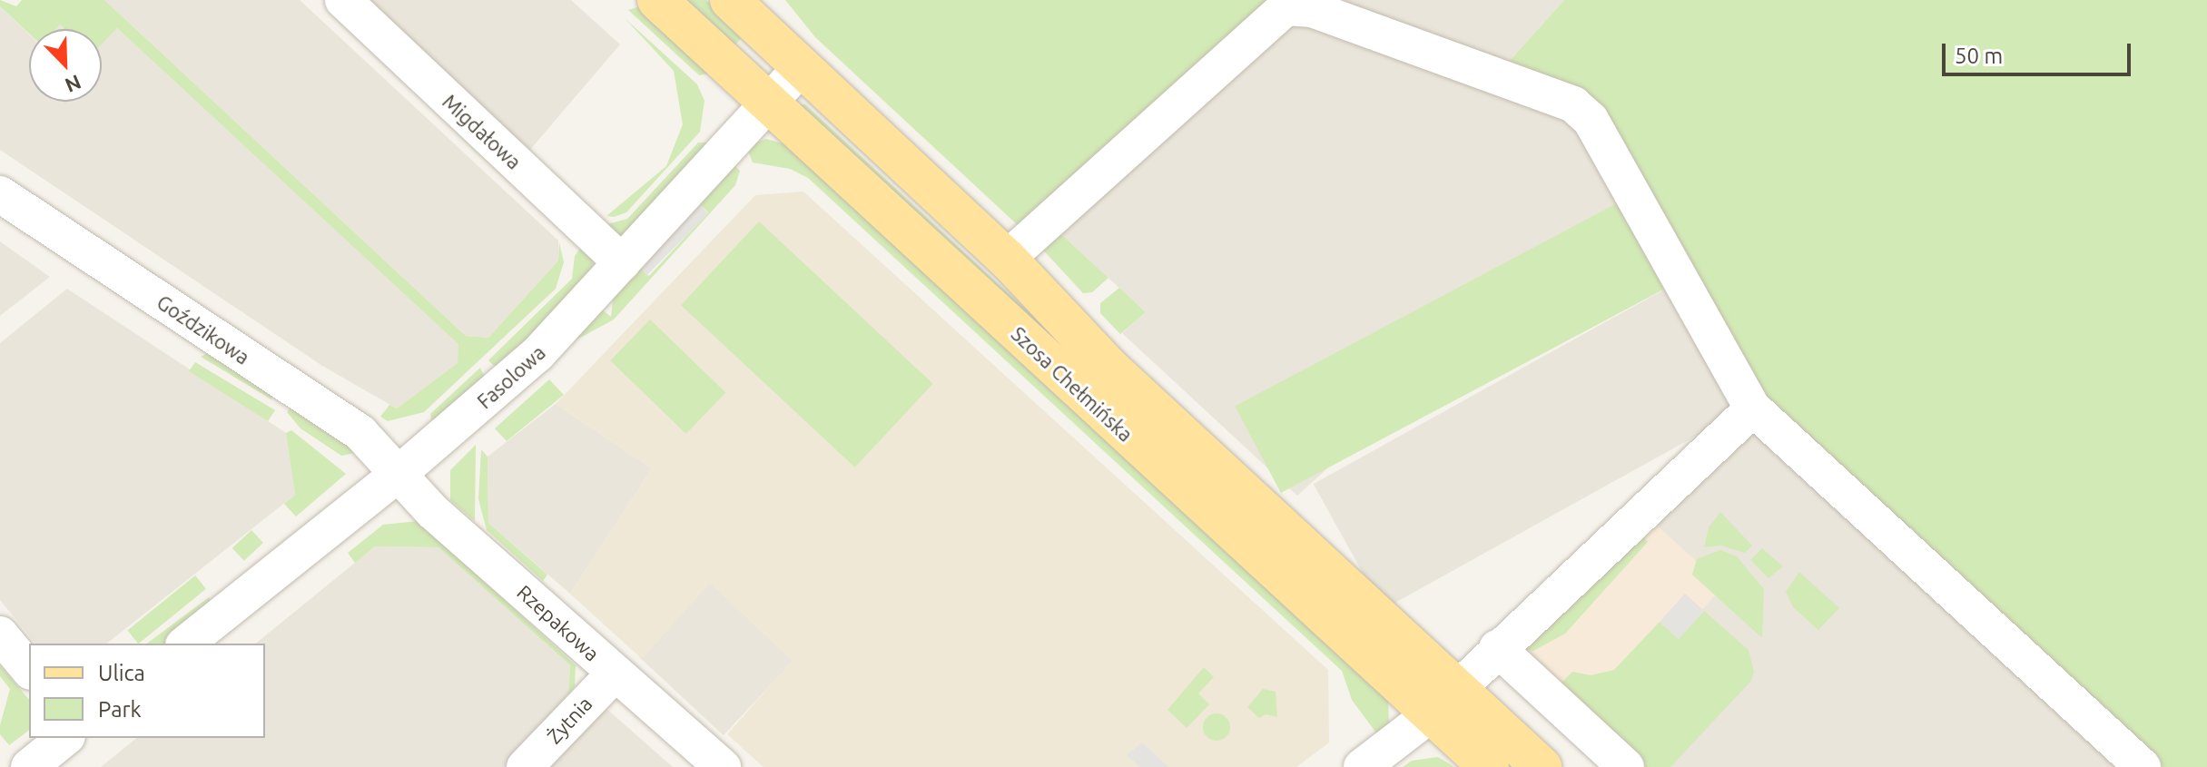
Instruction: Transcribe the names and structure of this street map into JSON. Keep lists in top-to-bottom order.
{
  "streets": {
    "main road": ["Szosa Chełmińska"],
    "street": [
      "Migdałowa",
      "Goździkowa",
      "Fasolowa",
      "Rzepakowa",
      "Żytnia"
    ]
  },
  "crossings": [
    ["Migdałowa", "Fasolowa"],
    ["Goździkowa", "Fasolowa"],
    ["Goździkowa", "Rzepakowa"],
    ["Fasolowa", "Szosa Chełmińska"],
    ["Fasolowa", "Rzepakowa"],
    ["Rzepakowa", "Żytnia"]
  ],
  "legend": ["Ulica", "Park"],
  "scale_bar": "50 m",
  "north": "bottom right"
}
